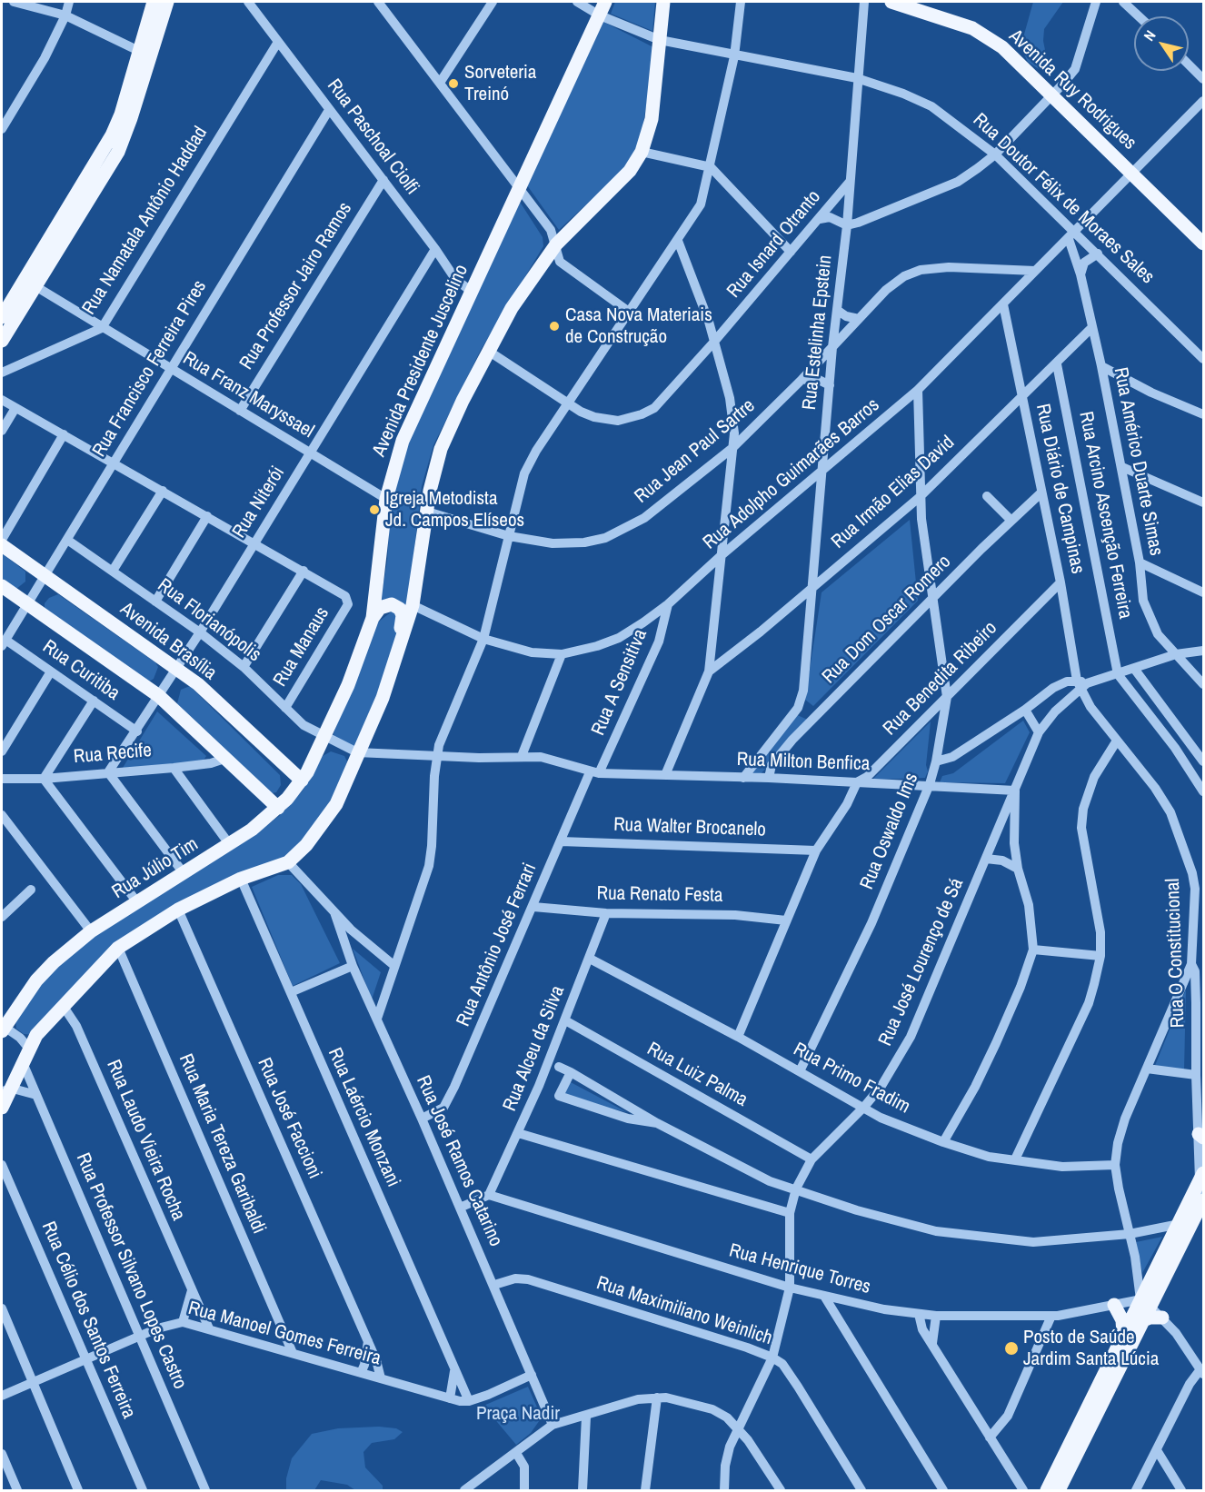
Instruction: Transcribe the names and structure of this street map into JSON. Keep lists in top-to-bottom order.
{
  "streets": {
    "main road": [
      "Avenida Ruy Rodrigues",
      "Avenida Presidente Juscelino",
      "Avenida Brasília",
      "Rua Júlio Tim"
    ],
    "street": [
      "Rua Paschoal Ciolfi",
      "Rua Doutor Félix de Moraes Sales",
      "Rua Namatala Antônio Haddad",
      "Rua Isnard Otranto",
      "Rua Professor Jairo Ramos",
      "Rua Estelinha Epstein",
      "Rua Francisco Ferreira Pires",
      "Rua Franz Maryssael",
      "Rua Jean Paul Sartre",
      "Rua Américo Duarte Simas",
      "Rua Adolpho Guimarães Barros",
      "Rua Diário de Campinas",
      "Rua Irmão Elias David",
      "Rua Niterói",
      "Rua Arcino Ascenção Ferreira",
      "Rua Dom Oscar Romero",
      "Rua Florianópolis",
      "Rua Manaus",
      "Rua Curitiba",
      "Rua Benedita Ribeiro",
      "Rua A Sensitiva",
      "Rua Recife",
      "Rua Milton Benfica",
      "Rua Walter Brocanelo",
      "Rua Oswaldo Ims",
      "Rua Renato Festa",
      "Rua Antônio José Ferrari",
      "Rua O Constitucional",
      "Rua José Lourenço de Sá",
      "Rua Alceu da Silva",
      "Rua Luiz Palma",
      "Rua Primo Fradim",
      "Rua Laércio Monzani",
      "Rua José Faccioni",
      "Rua Laudo Vieira Rocha",
      "Rua Maria Tereza Garibaldi",
      "Rua José Ramos Catarino",
      "Rua Henrique Torres",
      "Rua Professor Silvano Lopes Castro",
      "Rua Maximiliano Weinlich",
      "Rua Célio dos Santos Ferreira",
      "Rua Manoel Gomes Ferreira"
    ]
  },
  "crossings": [
    ["Avenida Ruy Rodrigues", "Rua Adolpho Guimarães Barros"],
    ["Rua Paschoal Ciolfi", "Rua Namatala Antônio Haddad"],
    ["Rua Paschoal Ciolfi", "Rua Professor Jairo Ramos"],
    ["Rua Paschoal Ciolfi", "Avenida Presidente Juscelino"],
    ["Rua Paschoal Ciolfi", "Rua Francisco Ferreira Pires"],
    ["Rua Paschoal Ciolfi", "Rua Niterói"],
    ["Rua Doutor Félix de Moraes Sales", "Rua Estelinha Epstein"],
    ["Rua Doutor Félix de Moraes Sales", "Rua Adolpho Guimarães Barros"],
    ["Rua Namatala Antônio Haddad", "Rua Franz Maryssael"],
    ["Rua Isnard Otranto", "Rua Estelinha Epstein"],
    ["Rua Professor Jairo Ramos", "Rua Franz Maryssael"],
    ["Rua Estelinha Epstein", "Rua Jean Paul Sartre"],
    ["Rua Estelinha Epstein", "Rua Adolpho Guimarães Barros"],
    ["Rua Estelinha Epstein", "Rua Irmão Elias David"],
    ["Rua Estelinha Epstein", "Rua Milton Benfica"],
    ["Avenida Presidente Juscelino", "Rua Franz Maryssael"],
    ["Avenida Presidente Juscelino", "Rua Florianópolis"],
    ["Avenida Presidente Juscelino", "Rua Júlio Tim"],
    ["Rua Francisco Ferreira Pires", "Rua Franz Maryssael"],
    ["Rua Francisco Ferreira Pires", "Rua Florianópolis"],
    ["Rua Francisco Ferreira Pires", "Avenida Brasília"],
    ["Rua Francisco Ferreira Pires", "Rua Curitiba"],
    ["Rua Franz Maryssael", "Rua Niterói"],
    ["Rua Jean Paul Sartre", "Rua Adolpho Guimarães Barros"],
    ["Rua Américo Duarte Simas", "Rua Adolpho Guimarães Barros"],
    ["Rua Américo Duarte Simas", "Rua Irmão Elias David"],
    ["Rua Américo Duarte Simas", "Rua Oswaldo Ims"],
    ["Rua Adolpho Guimarães Barros", "Rua Diário de Campinas"],
    ["Rua Adolpho Guimarães Barros", "Rua A Sensitiva"],
    ["Rua Diário de Campinas", "Rua Irmão Elias David"],
    ["Rua Diário de Campinas", "Rua Dom Oscar Romero"],
    ["Rua Diário de Campinas", "Rua Benedita Ribeiro"],
    ["Rua Diário de Campinas", "Rua Oswaldo Ims"],
    ["Rua Diário de Campinas", "Rua O Constitucional"],
    ["Rua Diário de Campinas", "Rua José Lourenço de Sá"],
    ["Rua Irmão Elias David", "Rua Arcino Ascenção Ferreira"],
    ["Rua Niterói", "Rua Florianópolis"],
    ["Rua Niterói", "Avenida Brasília"],
    ["Rua Niterói", "Rua Curitiba"],
    ["Rua Niterói", "Rua Recife"],
    ["Rua Arcino Ascenção Ferreira", "Rua Oswaldo Ims"],
    ["Rua Dom Oscar Romero", "Rua Milton Benfica"],
    ["Rua Florianópolis", "Rua Manaus"],
    ["Rua Florianópolis", "Rua Milton Benfica"],
    ["Rua Florianópolis", "Rua Júlio Tim"],
    ["Avenida Brasília", "Rua Júlio Tim"],
    ["Rua Benedita Ribeiro", "Rua Milton Benfica"],
    ["Rua Benedita Ribeiro", "Rua Walter Brocanelo"],
    ["Rua Benedita Ribeiro", "Rua Renato Festa"],
    ["Rua Benedita Ribeiro", "Rua Primo Fradim"],
    ["Rua A Sensitiva", "Rua Milton Benfica"],
    ["Rua A Sensitiva", "Rua Antônio José Ferrari"],
    ["Rua Milton Benfica", "Rua Oswaldo Ims"],
    ["Rua Milton Benfica", "Rua Antônio José Ferrari"],
    ["Rua Milton Benfica", "Rua José Lourenço de Sá"],
    ["Rua Walter Brocanelo", "Rua Antônio José Ferrari"],
    ["Rua Oswaldo Ims", "Rua O Constitucional"],
    ["Rua Oswaldo Ims", "Rua José Lourenço de Sá"],
    ["Rua Oswaldo Ims", "Rua Primo Fradim"],
    ["Rua Renato Festa", "Rua Antônio José Ferrari"],
    ["Rua Renato Festa", "Rua Alceu da Silva"],
    ["Rua Antônio José Ferrari", "Rua José Ramos Catarino"],
    ["Rua O Constitucional", "Rua José Lourenço de Sá"],
    ["Rua José Lourenço de Sá", "Rua Luiz Palma"],
    ["Rua José Lourenço de Sá", "Rua Primo Fradim"],
    ["Rua José Lourenço de Sá", "Rua Henrique Torres"],
    ["Rua José Lourenço de Sá", "Rua Maximiliano Weinlich"],
    ["Rua Alceu da Silva", "Rua Luiz Palma"],
    ["Rua Alceu da Silva", "Rua Primo Fradim"],
    ["Rua Alceu da Silva", "Rua Henrique Torres"],
    ["Rua Laércio Monzani", "Rua Manoel Gomes Ferreira"],
    ["Rua José Faccioni", "Rua Manoel Gomes Ferreira"],
    ["Rua Laudo Vieira Rocha", "Rua Manoel Gomes Ferreira"],
    ["Rua Maria Tereza Garibaldi", "Rua Manoel Gomes Ferreira"],
    ["Rua José Ramos Catarino", "Rua Maximiliano Weinlich"],
    ["Rua Professor Silvano Lopes Castro", "Rua Manoel Gomes Ferreira"],
    ["Rua Célio dos Santos Ferreira", "Rua Manoel Gomes Ferreira"]
  ],
  "parks": ["Praça Nadir"],
  "places": [
    "Sorveteria Treinó",
    "Casa Nova Materiais de Construção",
    "Igreja Metodista Jd. Campos Elíseos",
    "Posto de Saúde Jardim Santa Lúcia"
  ],
  "north": "top left"
}
